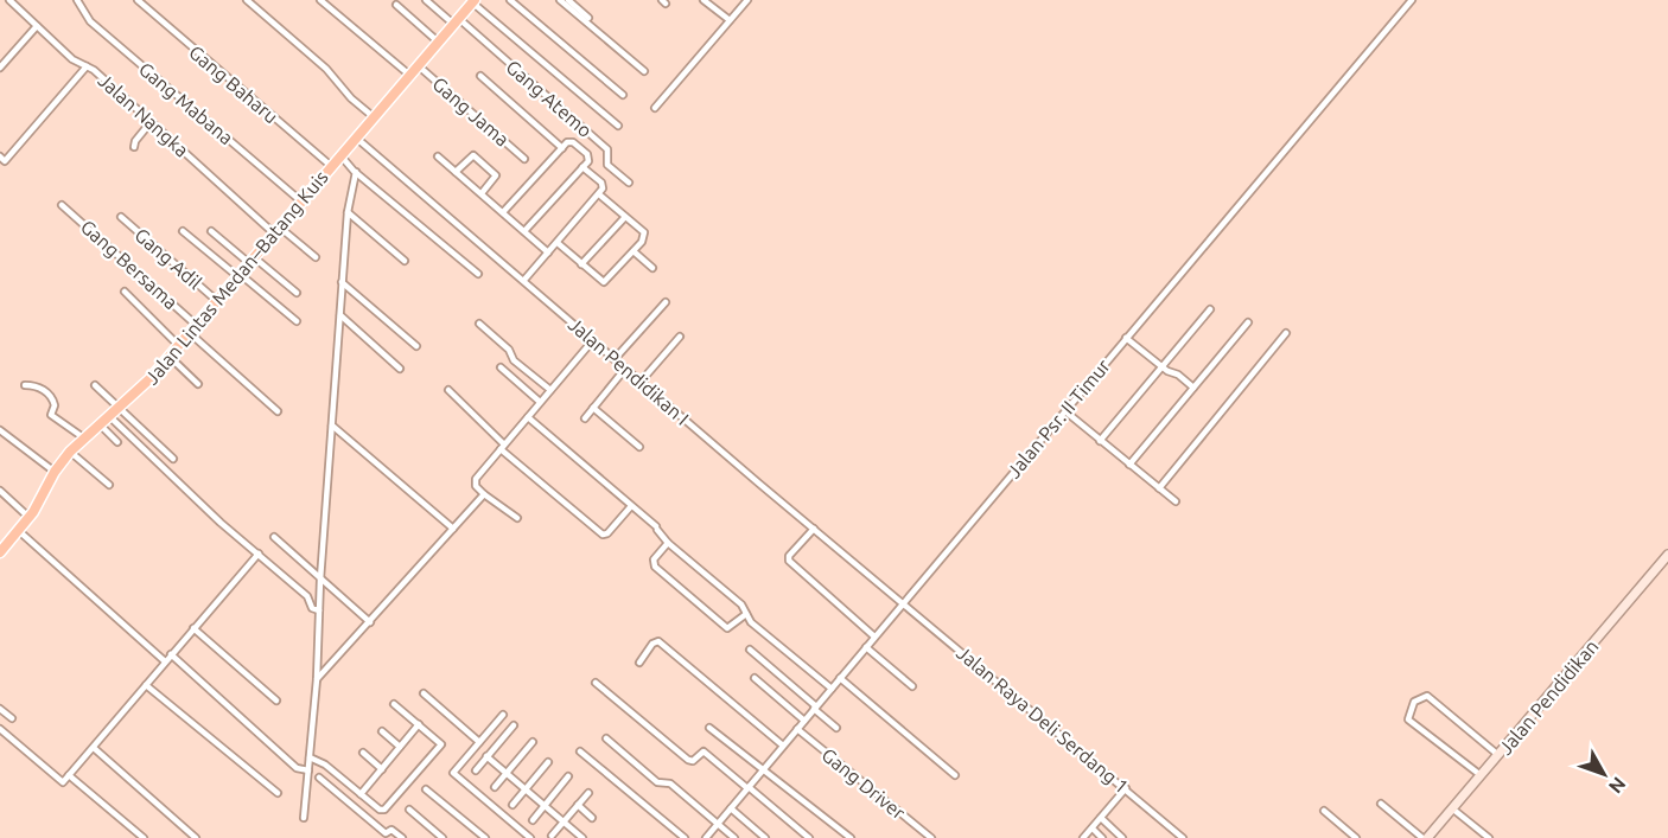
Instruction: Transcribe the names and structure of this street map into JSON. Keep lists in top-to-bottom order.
{
  "streets": {
    "highway": ["Jalan Lintas Medan–Batang Kuis"],
    "main road": ["Jalan Pendidikan"],
    "street": [
      "Gang Baharu",
      "Gang Atemo",
      "Gang Mabana",
      "Gang Jama",
      "Jalan Nangka",
      "Gang Adil",
      "Gang Bersama",
      "Jalan Pendidikan I",
      "Jalan Psr. II Timur",
      "Jalan Raya Deli Serdang 1",
      "Gang Driver"
    ]
  },
  "crossings": [
    ["Gang Baharu", "Jalan Lintas Medan–Batang Kuis"],
    ["Gang Atemo", "Jalan Lintas Medan–Batang Kuis"],
    ["Gang Mabana", "Jalan Lintas Medan–Batang Kuis"],
    ["Gang Jama", "Jalan Lintas Medan–Batang Kuis"],
    ["Jalan Nangka", "Jalan Lintas Medan–Batang Kuis"],
    ["Gang Adil", "Jalan Lintas Medan–Batang Kuis"],
    ["Gang Bersama", "Jalan Lintas Medan–Batang Kuis"],
    ["Jalan Lintas Medan–Batang Kuis", "Jalan Pendidikan I"],
    ["Jalan Pendidikan I", "Jalan Psr. II Timur"],
    ["Jalan Pendidikan I", "Jalan Raya Deli Serdang 1"],
    ["Jalan Psr. II Timur", "Jalan Raya Deli Serdang 1"],
    ["Jalan Psr. II Timur", "Gang Driver"]
  ],
  "north": "bottom right"
}
